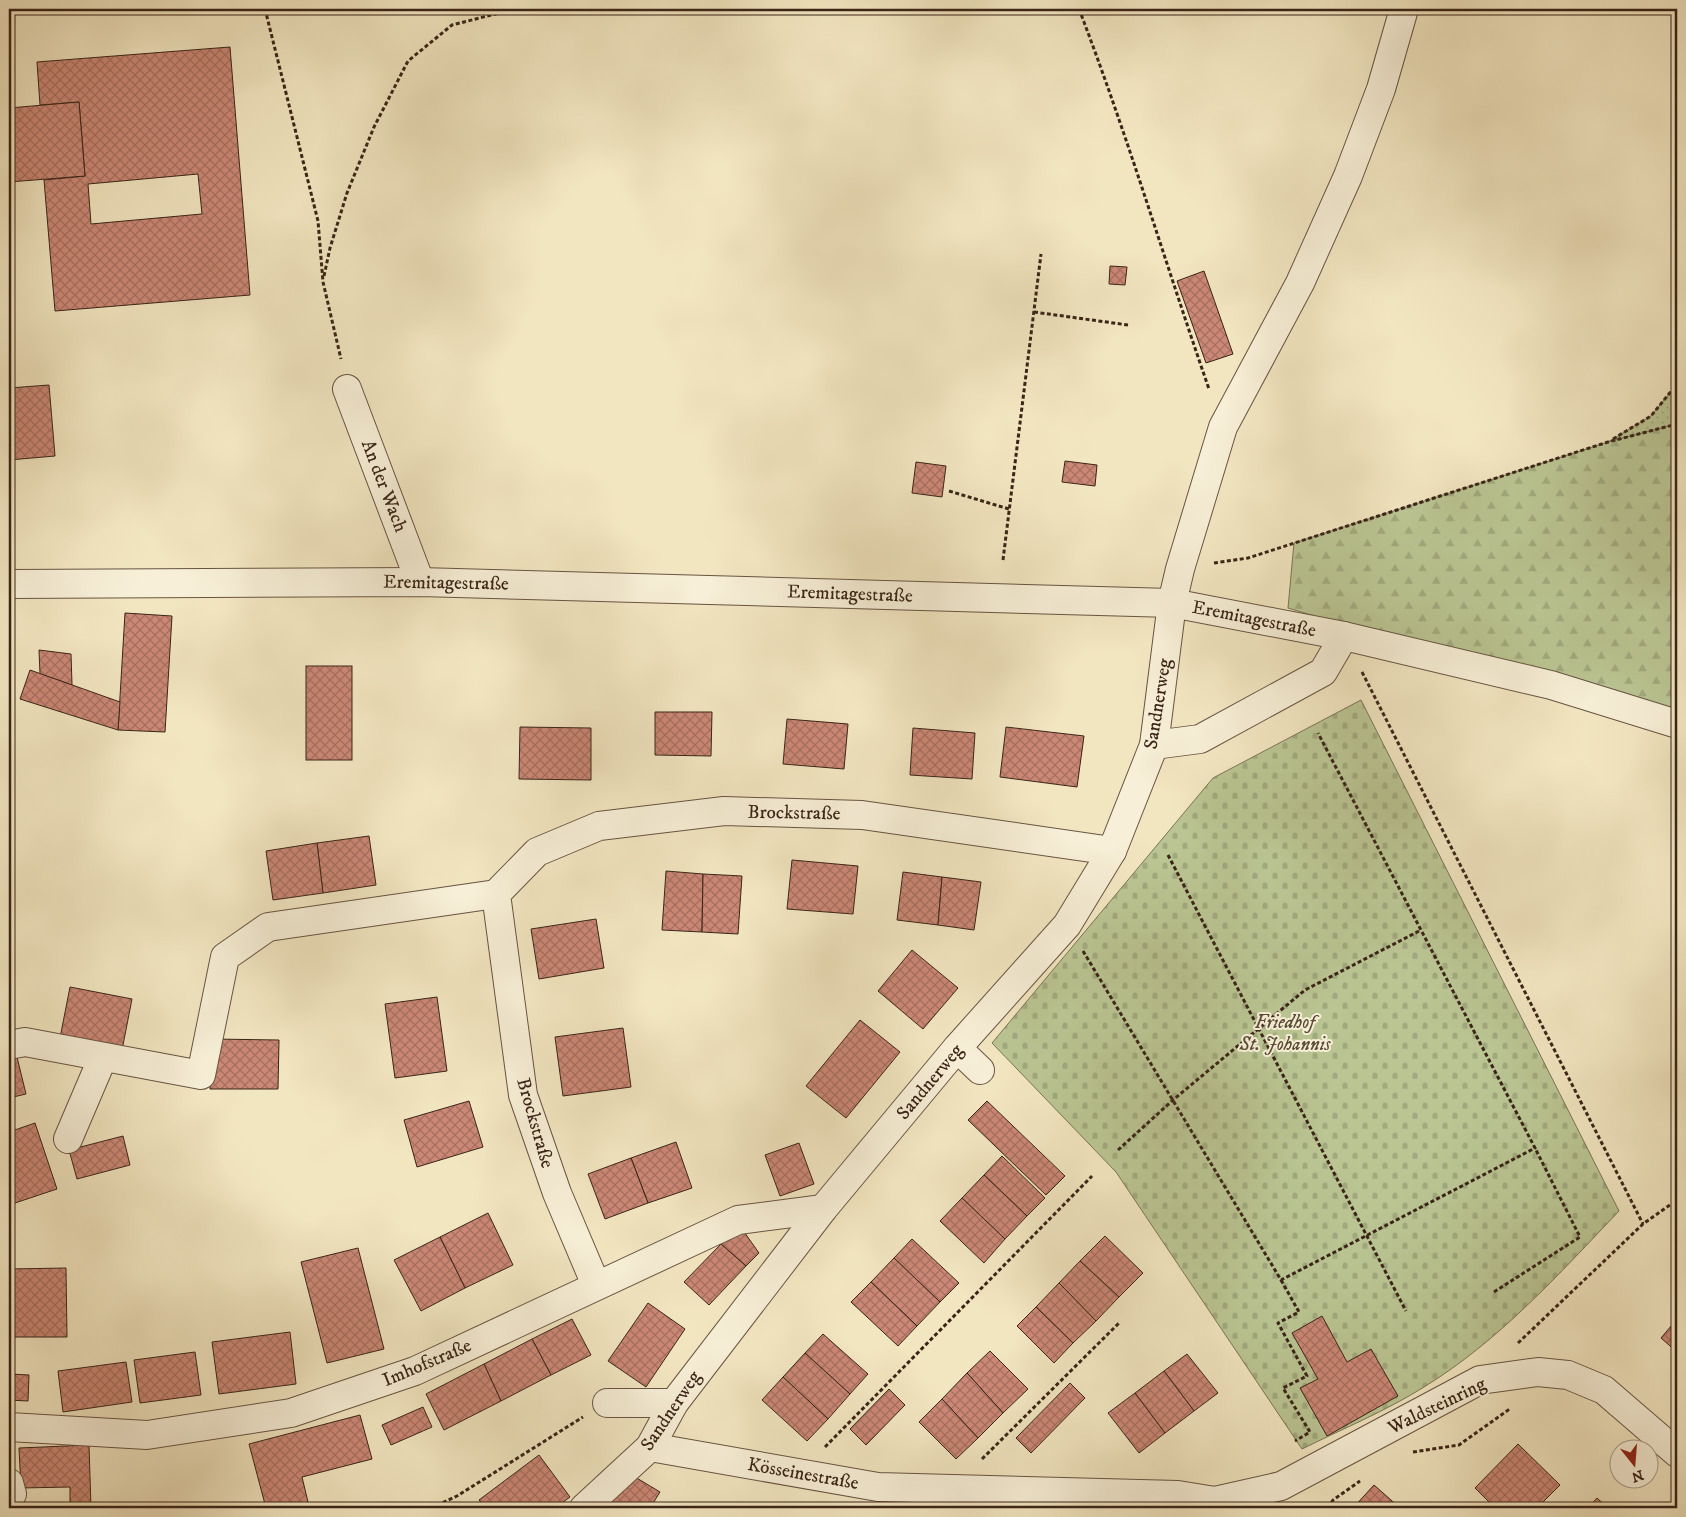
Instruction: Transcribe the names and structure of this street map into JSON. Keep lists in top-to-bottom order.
{
  "streets": {
    "street": [
      "An der Wach",
      "Eremitagestraße",
      "Sandnerweg",
      "Brockstraße",
      "Imhofstraße",
      "Waldsteinring",
      "Kösseinestraße"
    ]
  },
  "crossings": [
    ["An der Wach", "Eremitagestraße"],
    ["Eremitagestraße", "Sandnerweg"],
    ["Sandnerweg", "Brockstraße"],
    ["Sandnerweg", "Imhofstraße"],
    ["Sandnerweg", "Kösseinestraße"],
    ["Brockstraße", "Imhofstraße"],
    ["Waldsteinring", "Kösseinestraße"]
  ],
  "parks": ["Friedhof St. Johannis"],
  "north": "bottom"
}
